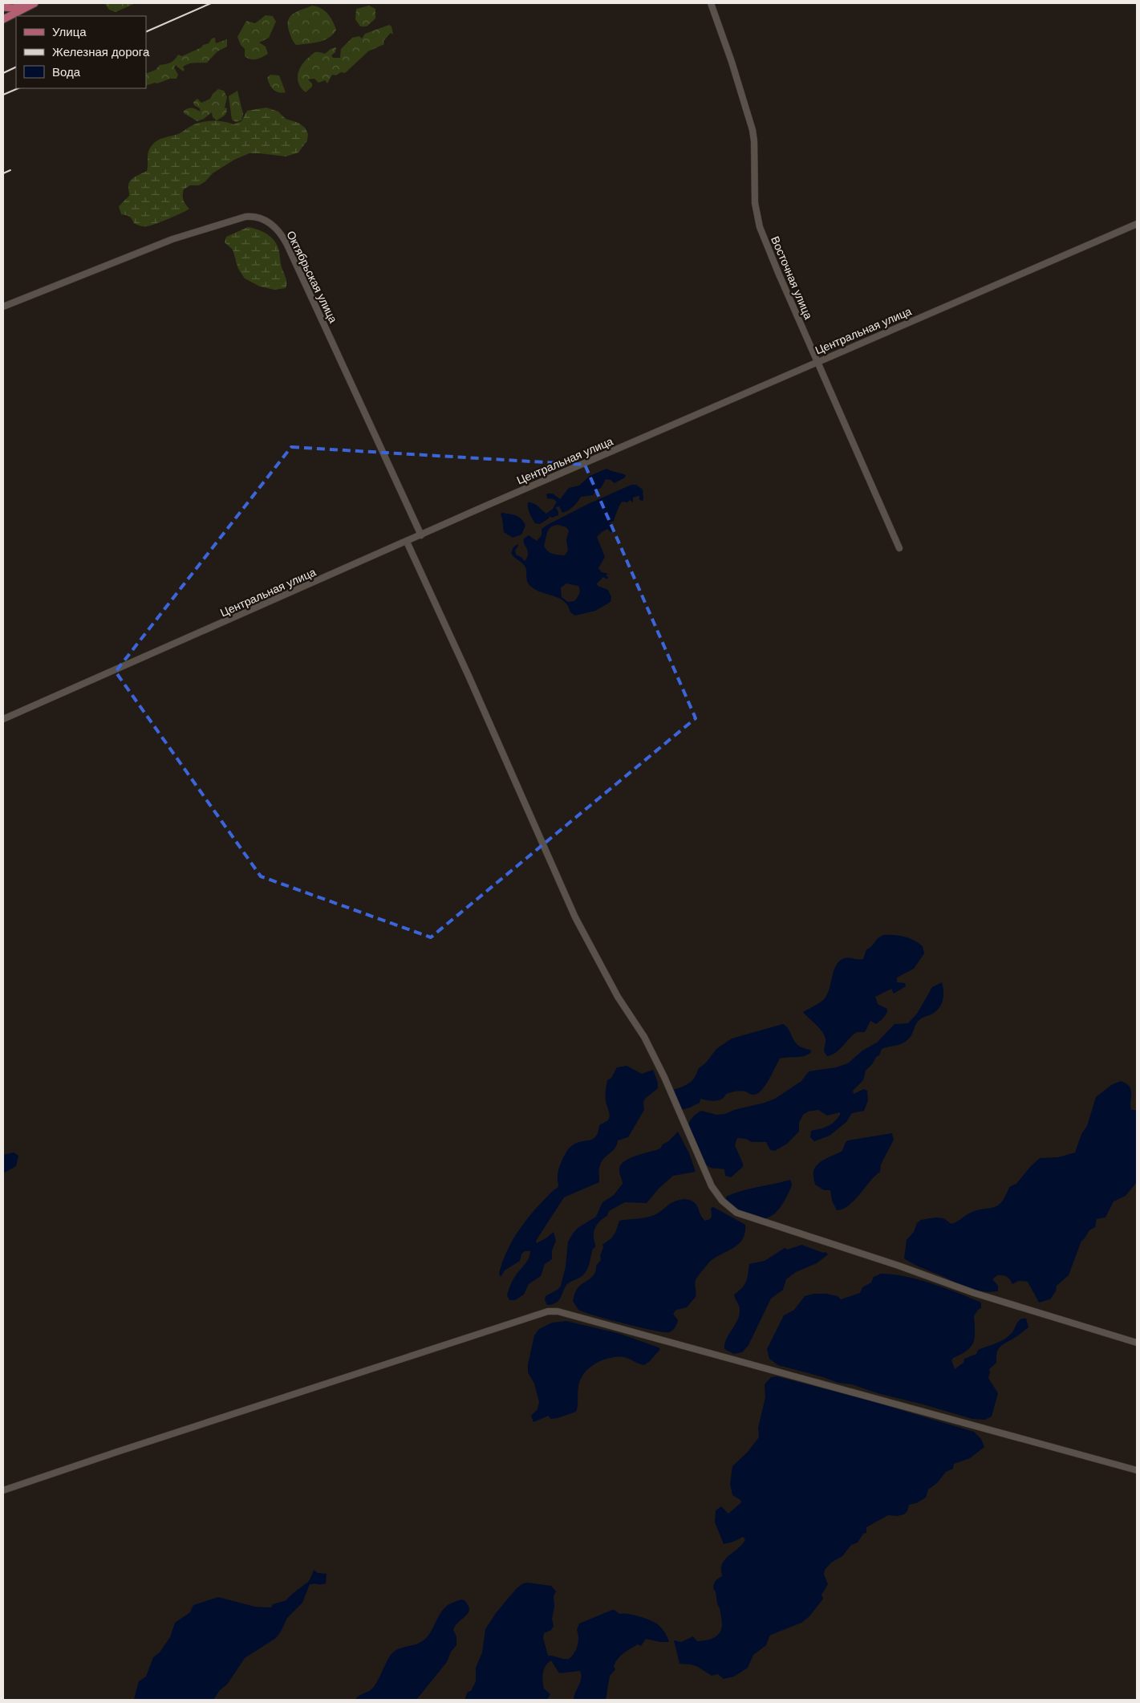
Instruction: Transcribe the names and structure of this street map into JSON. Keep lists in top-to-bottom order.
{
  "streets": {
    "street": ["Октябрьская улица", "Восточная улица", "Центральная улица"]
  },
  "crossings": [
    ["Октябрьская улица", "Центральная улица"],
    ["Восточная улица", "Центральная улица"]
  ],
  "legend": ["Улица", "Железная дорога", "Вода"]
}
